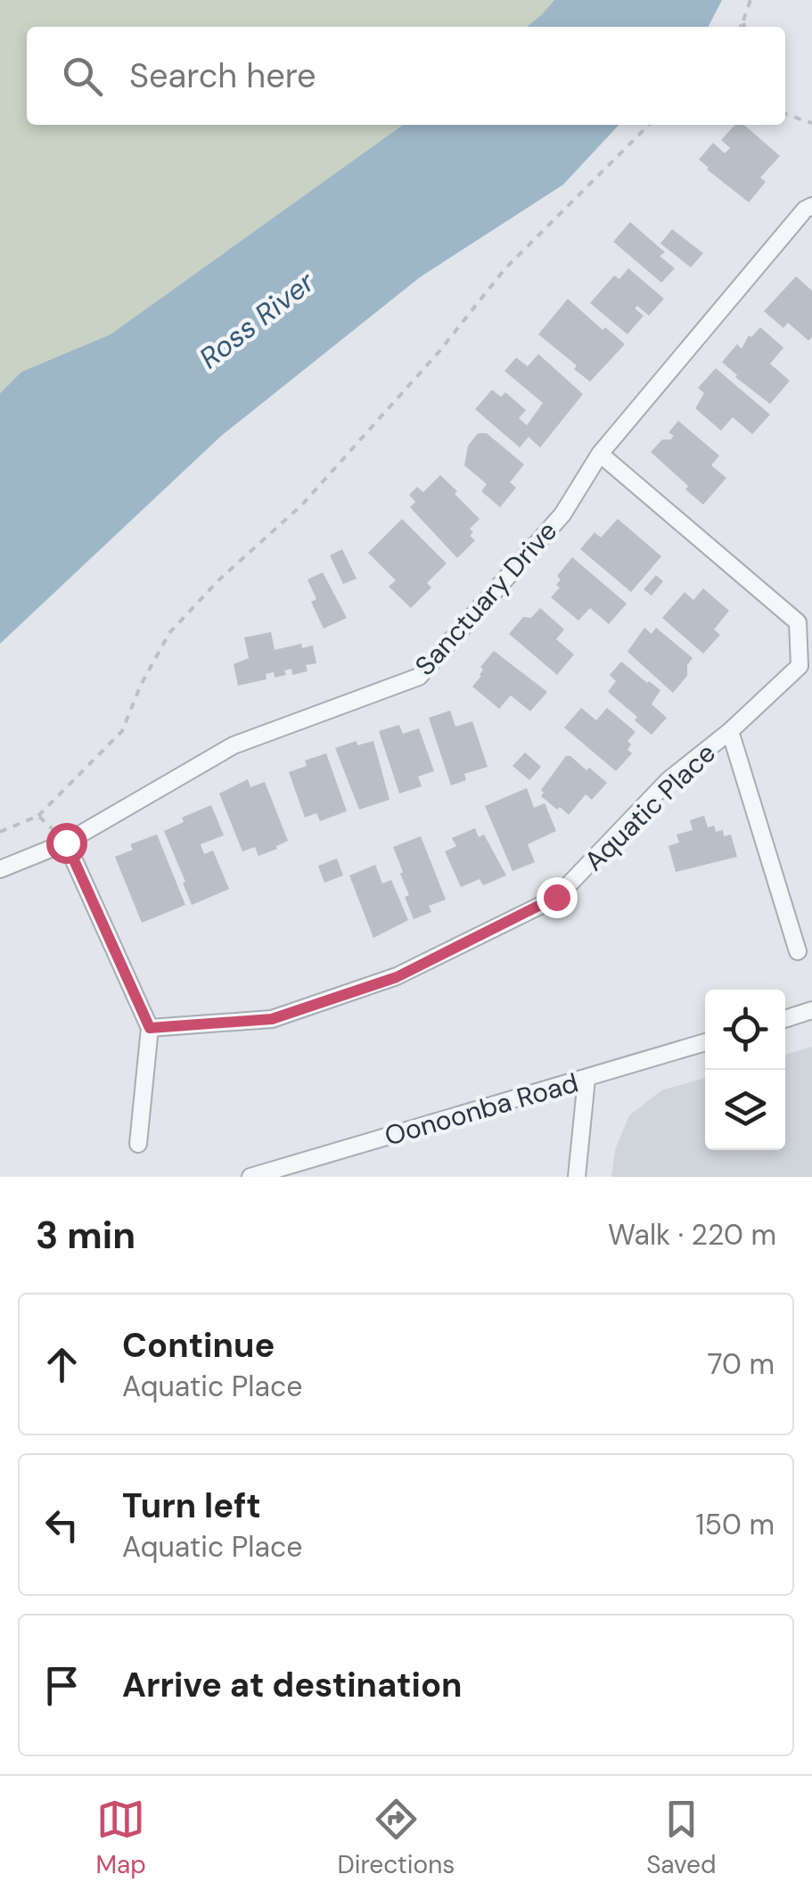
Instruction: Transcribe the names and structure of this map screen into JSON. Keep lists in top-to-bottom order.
{
  "streets": {
    "street": ["Sanctuary Drive", "Aquatic Place", "Oonoonba Road"]
  },
  "crossings": [
    ["Sanctuary Drive", "Aquatic Place"]
  ],
  "water": ["Ross River"],
  "page": {
    "search": "Search here",
    "heading": ["3 min", "Walk · 220 m"],
    "list": [
      ["Continue", "Aquatic Place", "70 m"],
      ["Turn left", "Aquatic Place", "150 m"],
      "Arrive at destination"
    ],
    "nav": ["Map", "Directions", "Saved"]
  }
}
